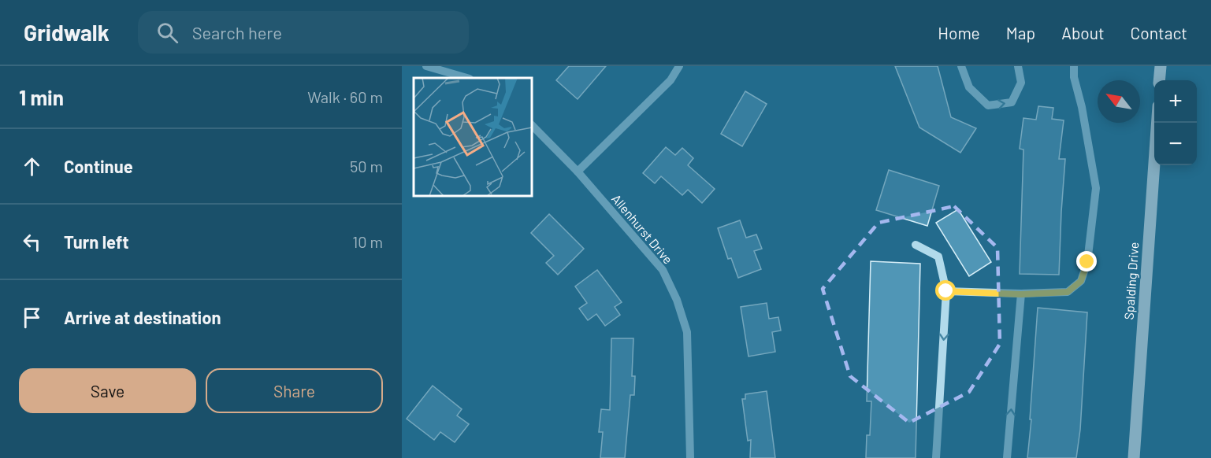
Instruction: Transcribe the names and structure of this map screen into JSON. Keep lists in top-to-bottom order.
{
  "streets": {
    "main road": ["Spalding Drive"],
    "street": ["Allenhurst Drive"]
  },
  "north": "top left",
  "page": {
    "header": "Gridwalk",
    "search": "Search here",
    "nav": [
      "Home",
      "Map",
      "About",
      "Contact"
    ],
    "heading": ["1 min", "Walk · 60 m"],
    "map_buttons": ["+", "−"],
    "list": [
      ["Continue", "50 m"],
      ["Turn left", "10 m"],
      "Arrive at destination"
    ],
    "buttons": ["Save", "Share"]
  }
}
